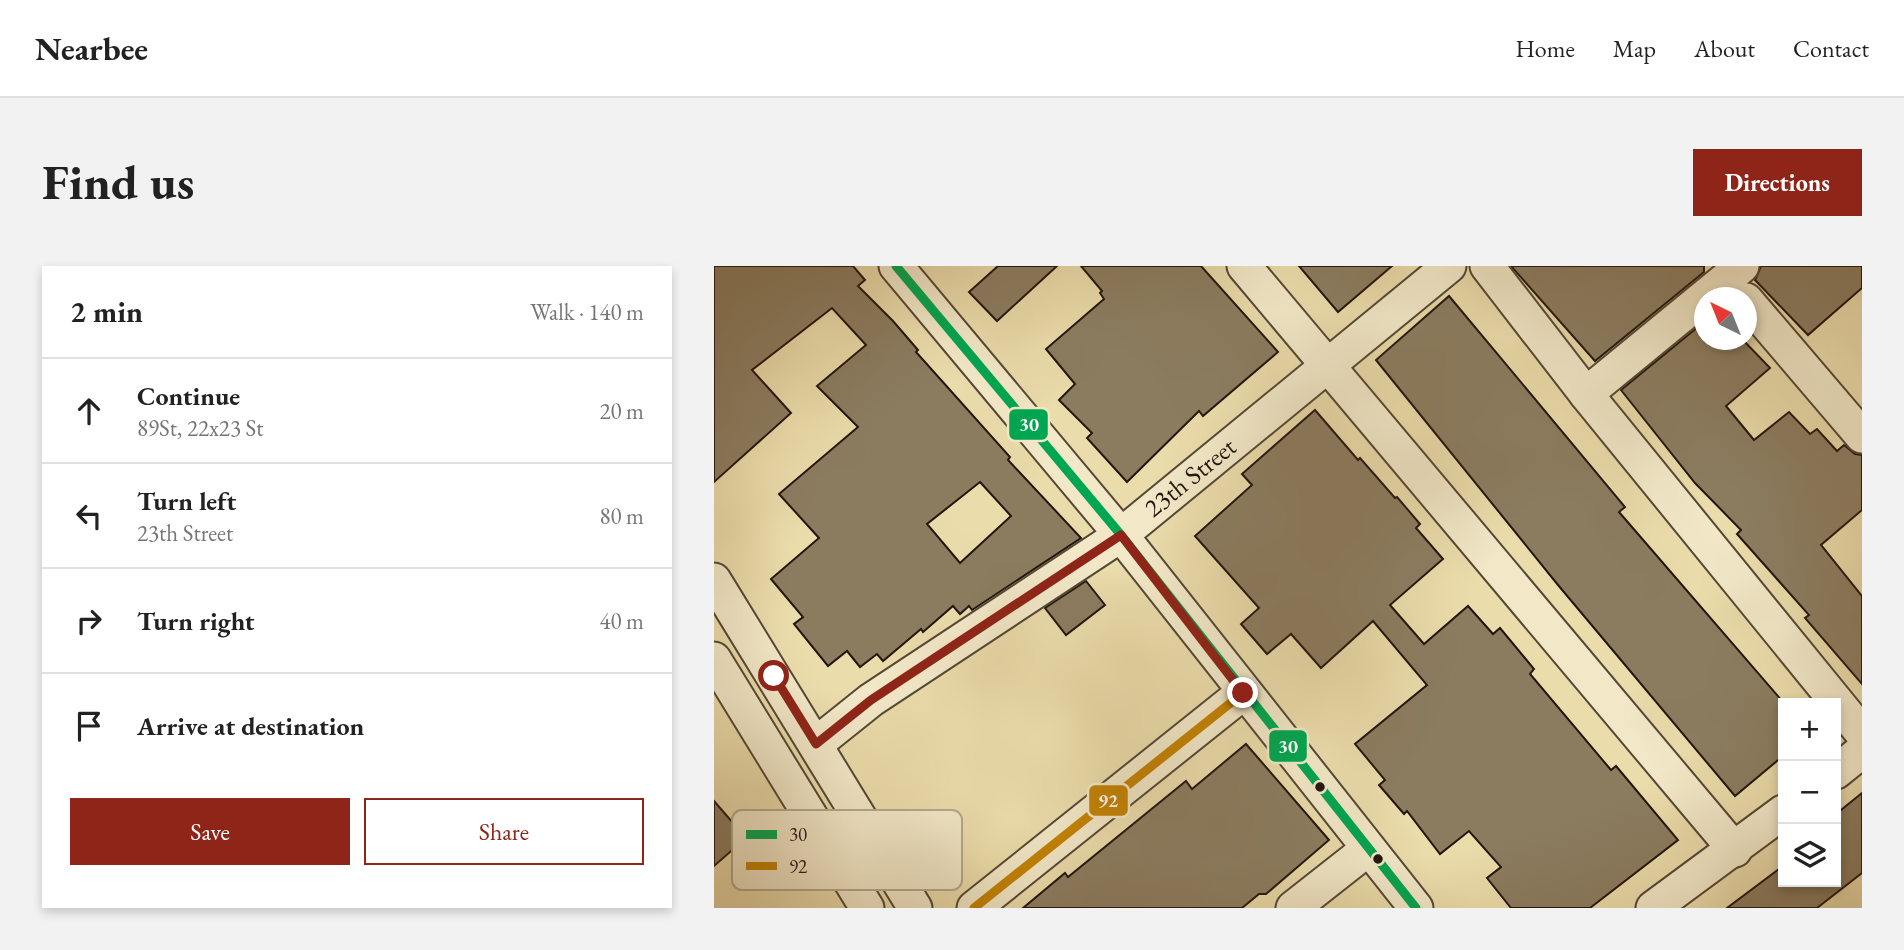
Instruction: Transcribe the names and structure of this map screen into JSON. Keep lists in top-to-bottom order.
{
  "streets": {
    "street": ["23th Street"]
  },
  "lines": ["transit line 30", "transit line 92"],
  "legend": ["30", "92"],
  "north": "top left",
  "page": {
    "header": "Nearbee",
    "nav": [
      "Home",
      "Map",
      "About",
      "Contact"
    ],
    "buttons": [
      "Directions",
      ["Save", "Share"]
    ],
    "title": "Find us",
    "heading": ["2 min", "Walk · 140 m"],
    "list": [
      ["Continue", "89St, 22x23 St", "20 m"],
      ["Turn left", "23th Street", "80 m"],
      ["Turn right", "40 m"],
      "Arrive at destination"
    ],
    "map_buttons": ["+", "−"]
  }
}
